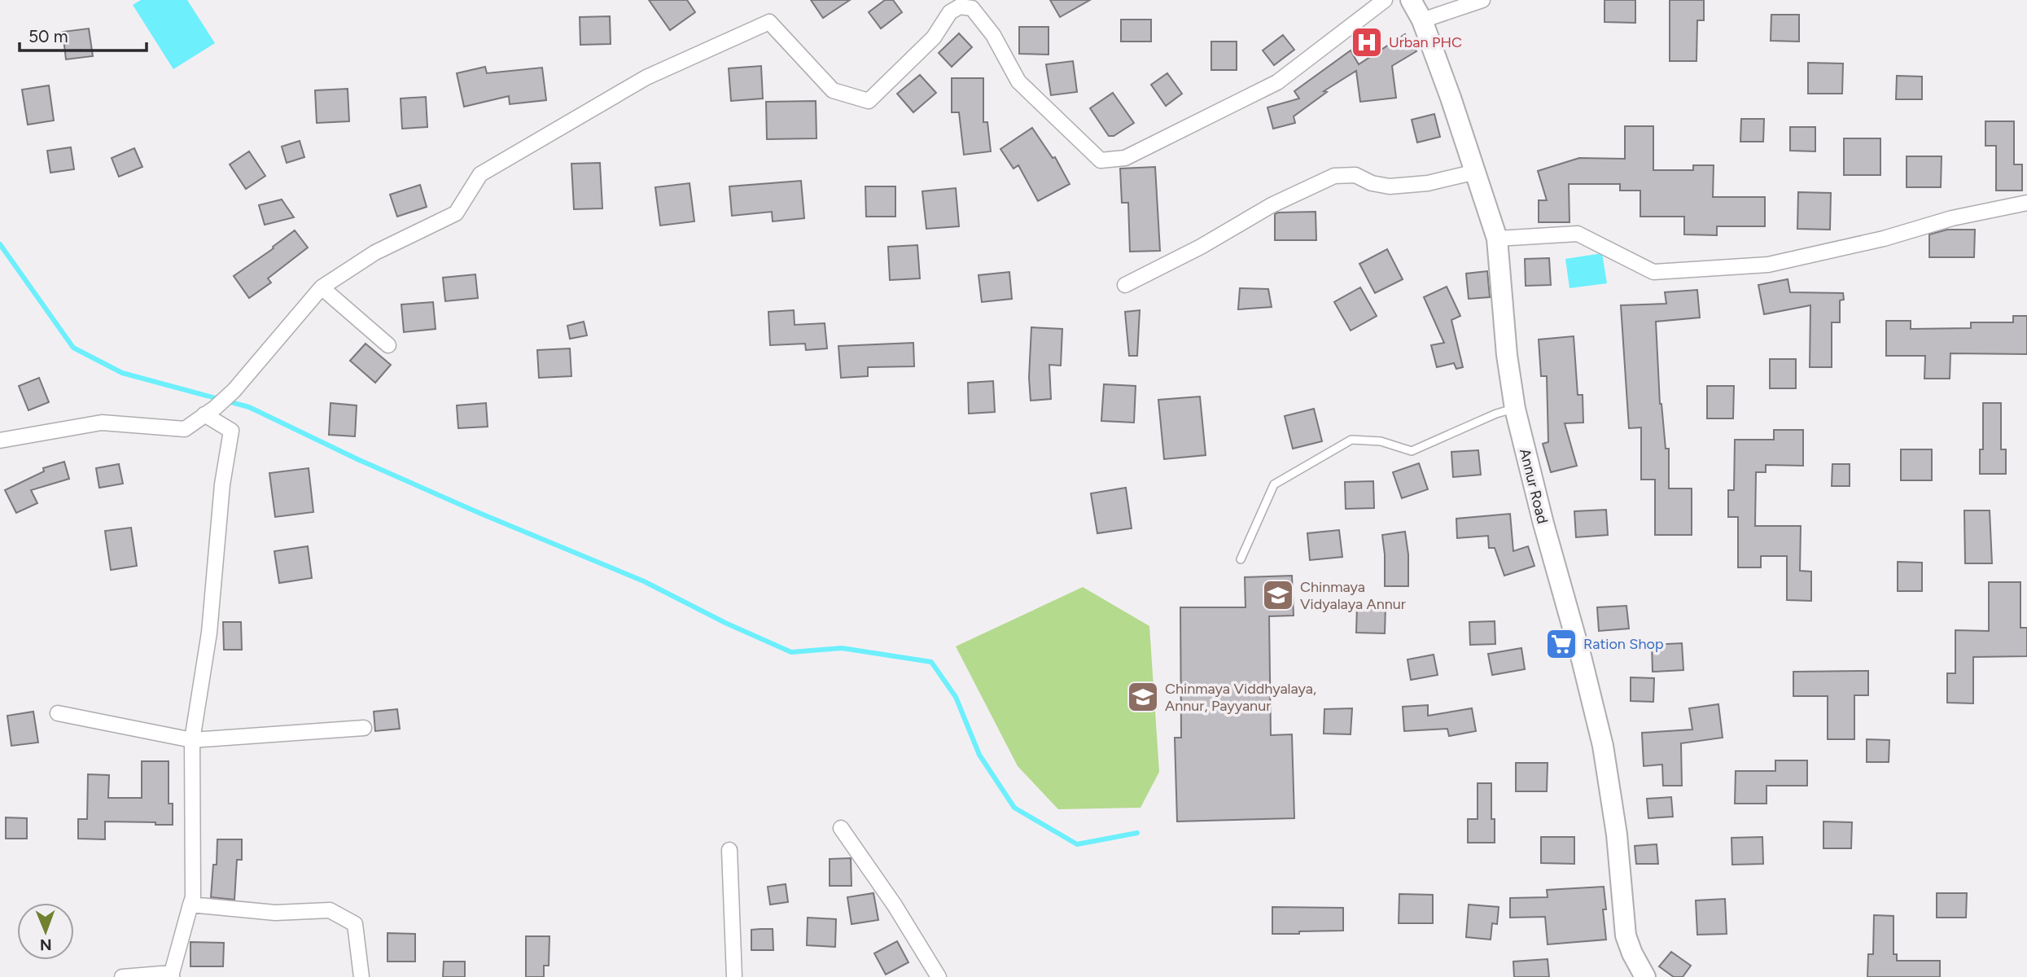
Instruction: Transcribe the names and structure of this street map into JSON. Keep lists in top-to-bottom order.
{
  "streets": {
    "main road": ["Annur Road"]
  },
  "places": {
    "hospital": ["Urban PHC"],
    "school or university": ["Chinmaya Vidyalaya Annur", "Chinmaya Viddhyalaya, Annur, Payyanur"],
    "supermarket": ["Ration Shop"]
  },
  "scale_bar": "50 m",
  "north": "bottom"
}
